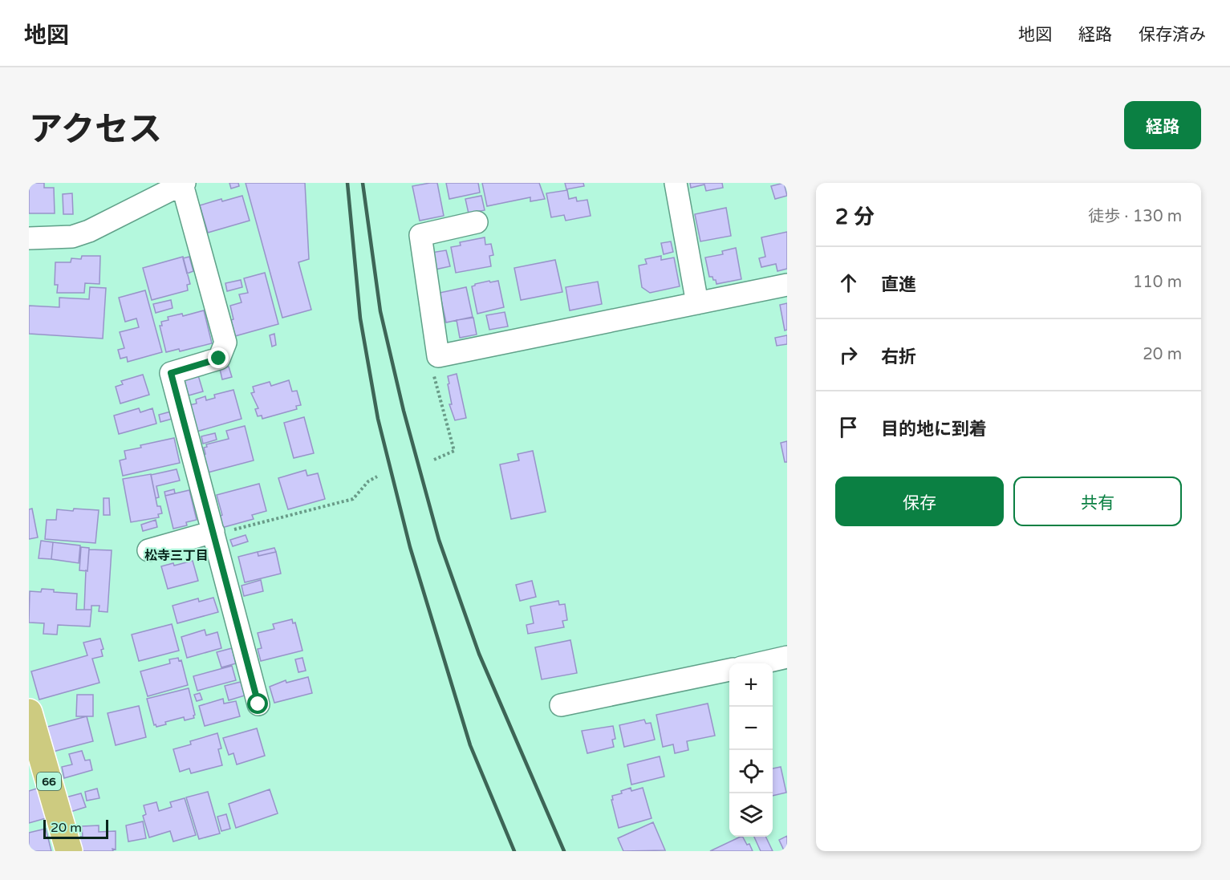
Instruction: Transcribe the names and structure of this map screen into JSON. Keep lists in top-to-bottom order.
{
  "streets": {
    "main road": ["66"]
  },
  "districts": ["松寺三丁目"],
  "scale_bar": "20 m",
  "page": {
    "header": "地図",
    "nav": ["地図", "経路", "保存済み"],
    "title": "アクセス",
    "buttons": [
      "経路",
      ["保存", "共有"]
    ],
    "heading": ["2 分", "徒歩 · 130 m"],
    "list": [
      ["直進", "110 m"],
      ["右折", "20 m"],
      "目的地に到着"
    ],
    "map_buttons": ["+", "−"],
    "scale": "20 m"
  }
}
